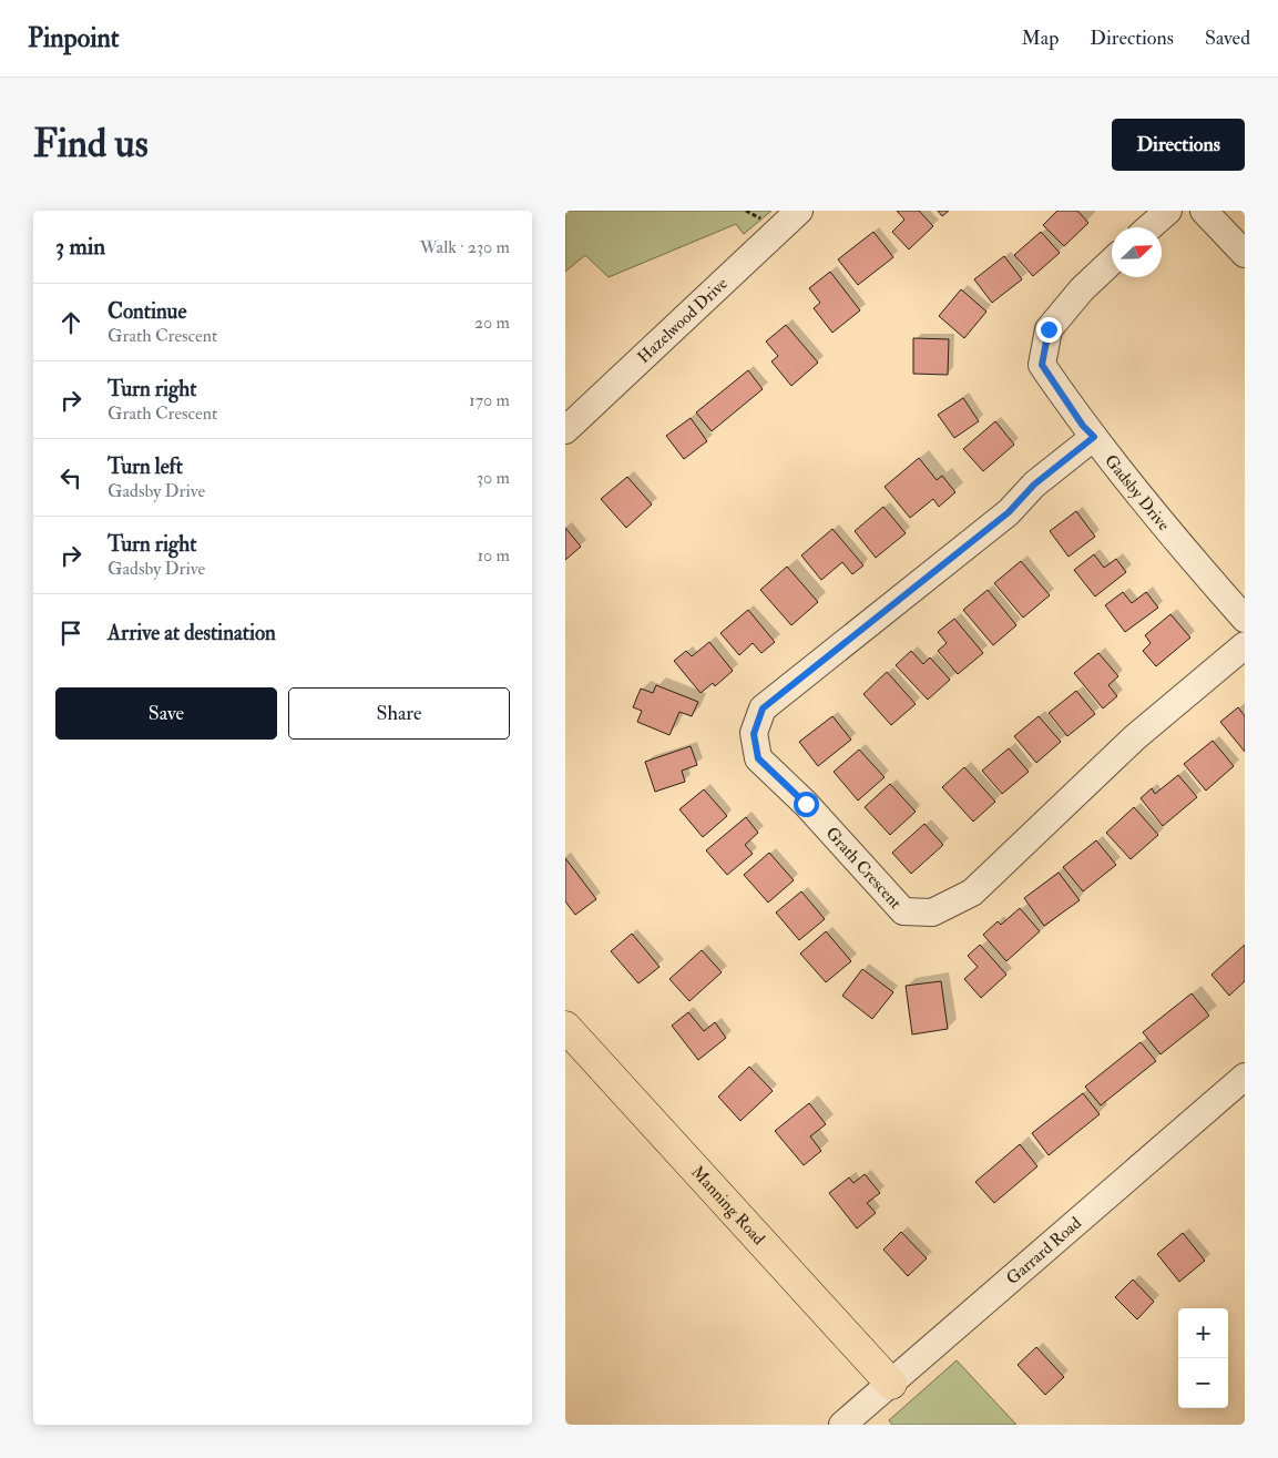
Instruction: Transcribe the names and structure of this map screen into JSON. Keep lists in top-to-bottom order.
{
  "streets": {
    "main road": ["Manning Road"],
    "street": [
      "Hazelwood Drive",
      "Gadsby Drive",
      "Grath Crescent",
      "Garrard Road"
    ]
  },
  "crossings": [
    ["Gadsby Drive", "Grath Crescent"],
    ["Manning Road", "Garrard Road"]
  ],
  "north": "top right",
  "page": {
    "header": "Pinpoint",
    "nav": ["Map", "Directions", "Saved"],
    "buttons": [
      "Directions",
      ["Save", "Share"]
    ],
    "title": "Find us",
    "heading": ["3 min", "Walk · 230 m"],
    "list": [
      ["Continue", "Grath Crescent", "20 m"],
      ["Turn right", "Grath Crescent", "170 m"],
      ["Turn left", "Gadsby Drive", "30 m"],
      ["Turn right", "Gadsby Drive", "10 m"],
      "Arrive at destination"
    ],
    "map_buttons": ["+", "−"]
  }
}
